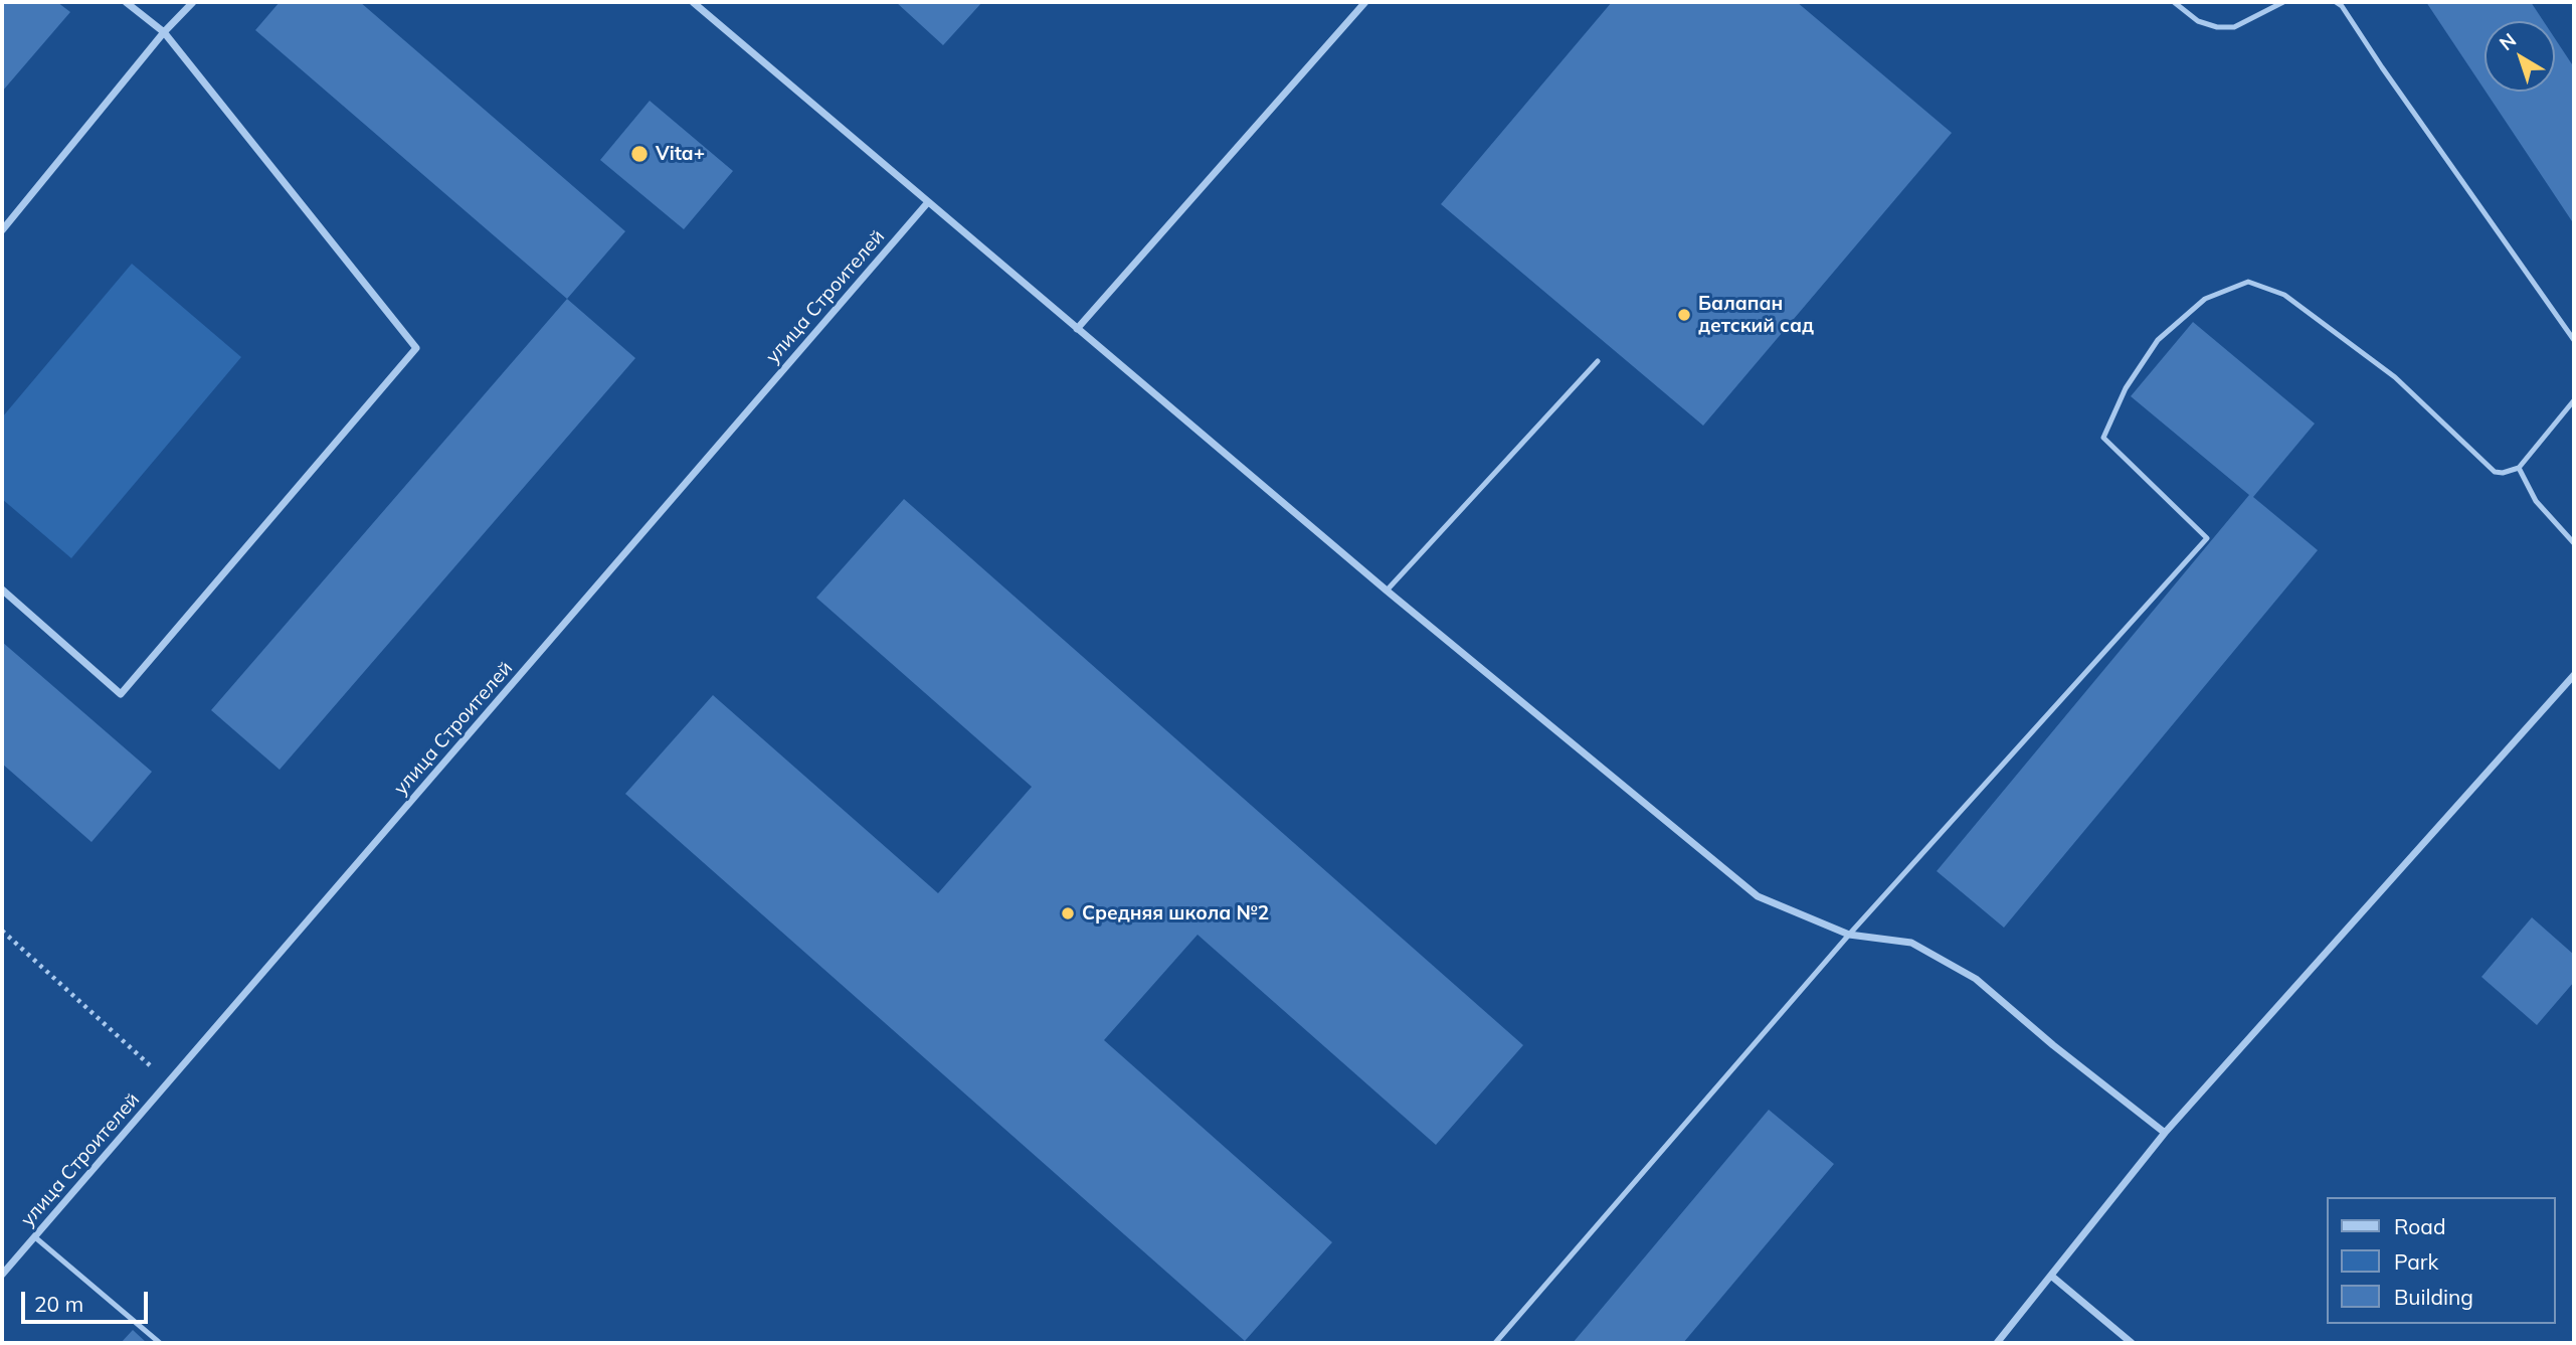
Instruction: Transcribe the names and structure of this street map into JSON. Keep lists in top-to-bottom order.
{
  "streets": {
    "street": ["улица Строителей"]
  },
  "places": ["Vita+", "Балапан детский сад", "Средняя школа №2"],
  "legend": ["Road", "Park", "Building"],
  "scale_bar": "20 m",
  "north": "top left"
}
